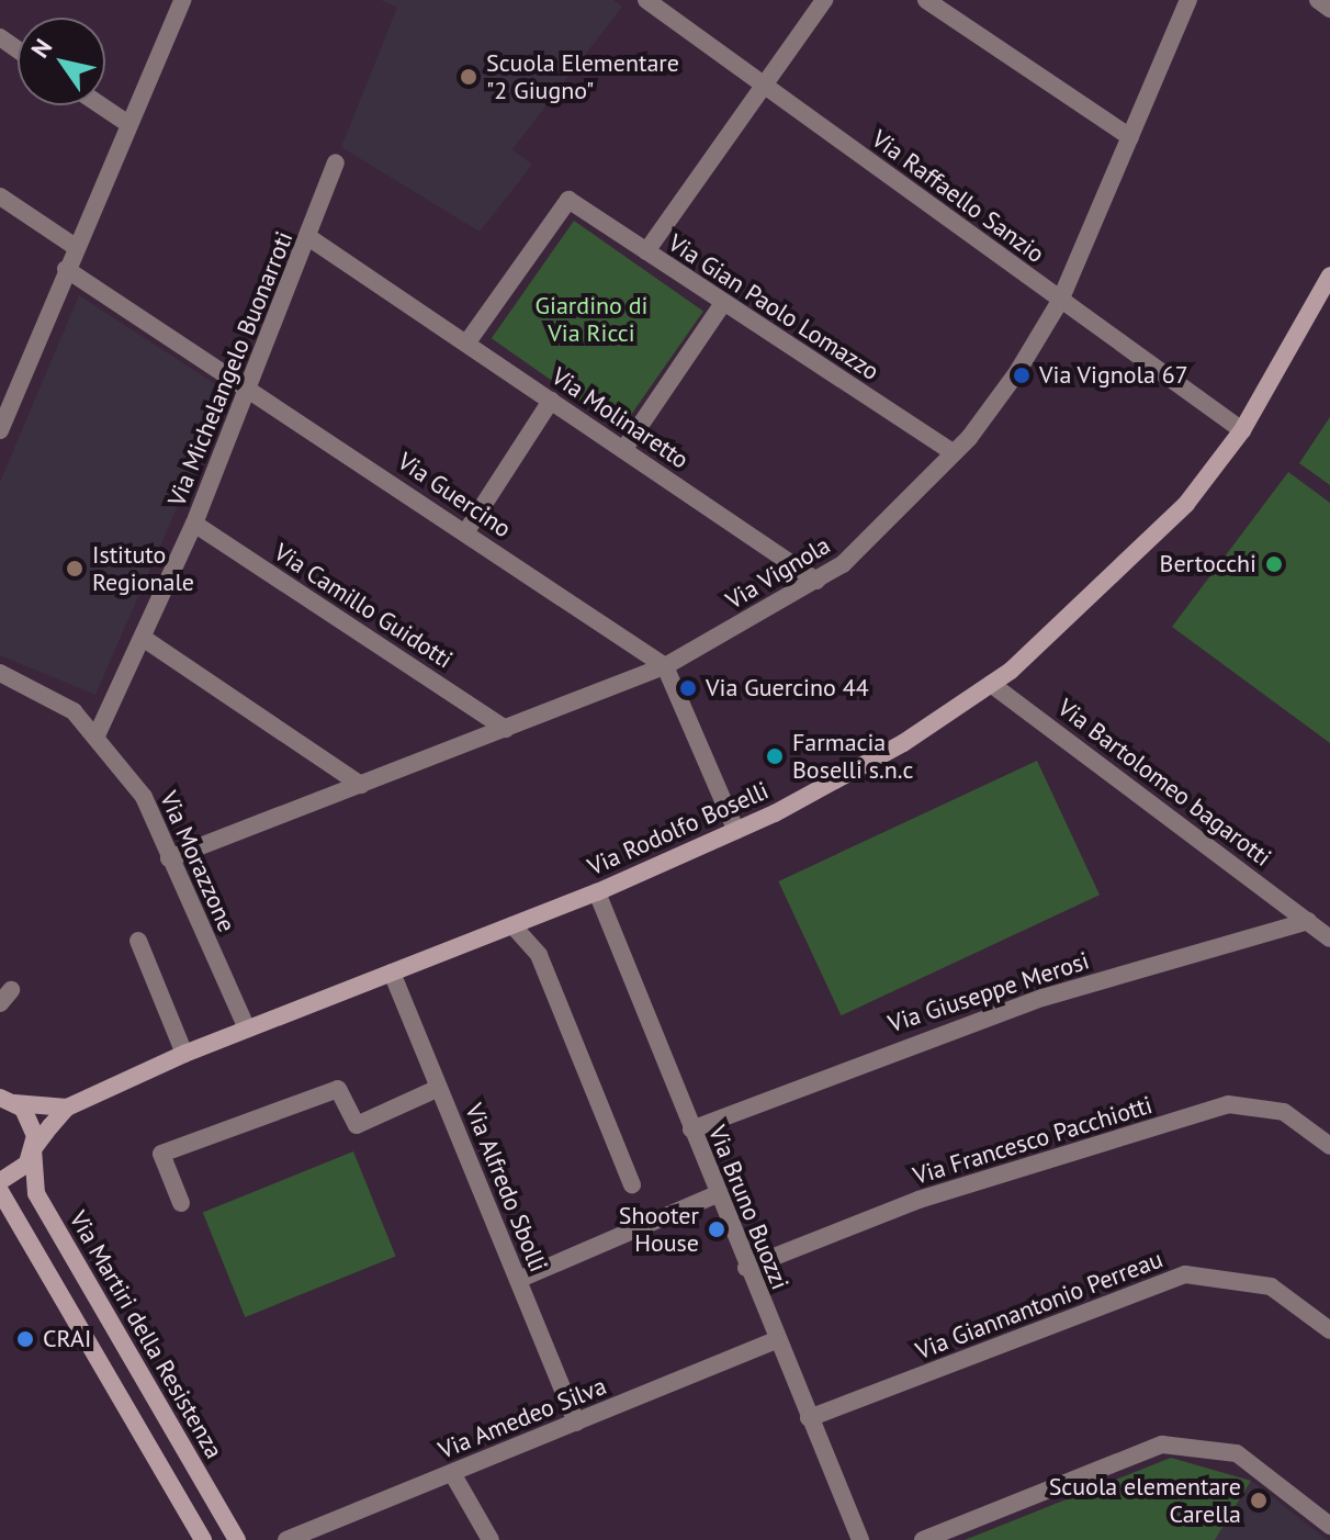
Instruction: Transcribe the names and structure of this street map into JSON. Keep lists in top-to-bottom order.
{
  "streets": {
    "street": [
      "Via Raffaello Sanzio",
      "Via Gian Paolo Lomazzo",
      "Via Michelangelo Buonarroti",
      "Via Molinaretto",
      "Via Guercino",
      "Via Vignola",
      "Via Camillo Guidotti",
      "Via Bartolomeo bagarotti",
      "Via Rodolfo Boselli",
      "Via Morazzone",
      "Via Giuseppe Merosi",
      "Via Francesco Pacchiotti",
      "Via Alfredo Sbolli",
      "Via Bruno Buozzi",
      "Via Giannantonio Perreau",
      "Via Martiri della Resistenza",
      "Via Amedeo Silva"
    ]
  },
  "crossings": [
    ["Via Raffaello Sanzio", "Via Vignola"],
    ["Via Raffaello Sanzio", "Via Rodolfo Boselli"],
    ["Via Gian Paolo Lomazzo", "Via Molinaretto"],
    ["Via Gian Paolo Lomazzo", "Via Vignola"],
    ["Via Michelangelo Buonarroti", "Via Molinaretto"],
    ["Via Michelangelo Buonarroti", "Via Guercino"],
    ["Via Michelangelo Buonarroti", "Via Camillo Guidotti"],
    ["Via Michelangelo Buonarroti", "Via Morazzone"],
    ["Via Molinaretto", "Via Vignola"],
    ["Via Guercino", "Via Vignola"],
    ["Via Vignola", "Via Camillo Guidotti"],
    ["Via Vignola", "Via Morazzone"],
    ["Via Bartolomeo bagarotti", "Via Rodolfo Boselli"],
    ["Via Bartolomeo bagarotti", "Via Giuseppe Merosi"],
    ["Via Rodolfo Boselli", "Via Morazzone"],
    ["Via Rodolfo Boselli", "Via Alfredo Sbolli"],
    ["Via Rodolfo Boselli", "Via Bruno Buozzi"],
    ["Via Rodolfo Boselli", "Via Martiri della Resistenza"],
    ["Via Giuseppe Merosi", "Via Bruno Buozzi"],
    ["Via Francesco Pacchiotti", "Via Bruno Buozzi"],
    ["Via Alfredo Sbolli", "Via Amedeo Silva"],
    ["Via Bruno Buozzi", "Via Giannantonio Perreau"],
    ["Via Bruno Buozzi", "Via Amedeo Silva"]
  ],
  "parks": ["Giardino di Via Ricci"],
  "places": [
    "Scuola Elementare \"2 Giugno\"",
    "Via Vignola 67",
    "Bertocchi",
    "Istituto Regionale",
    "Via Guercino 44",
    "Farmacia Boselli s.n.c",
    "Shooter House",
    "CRAI",
    "Scuola elementare Carella"
  ],
  "north": "top left"
}
